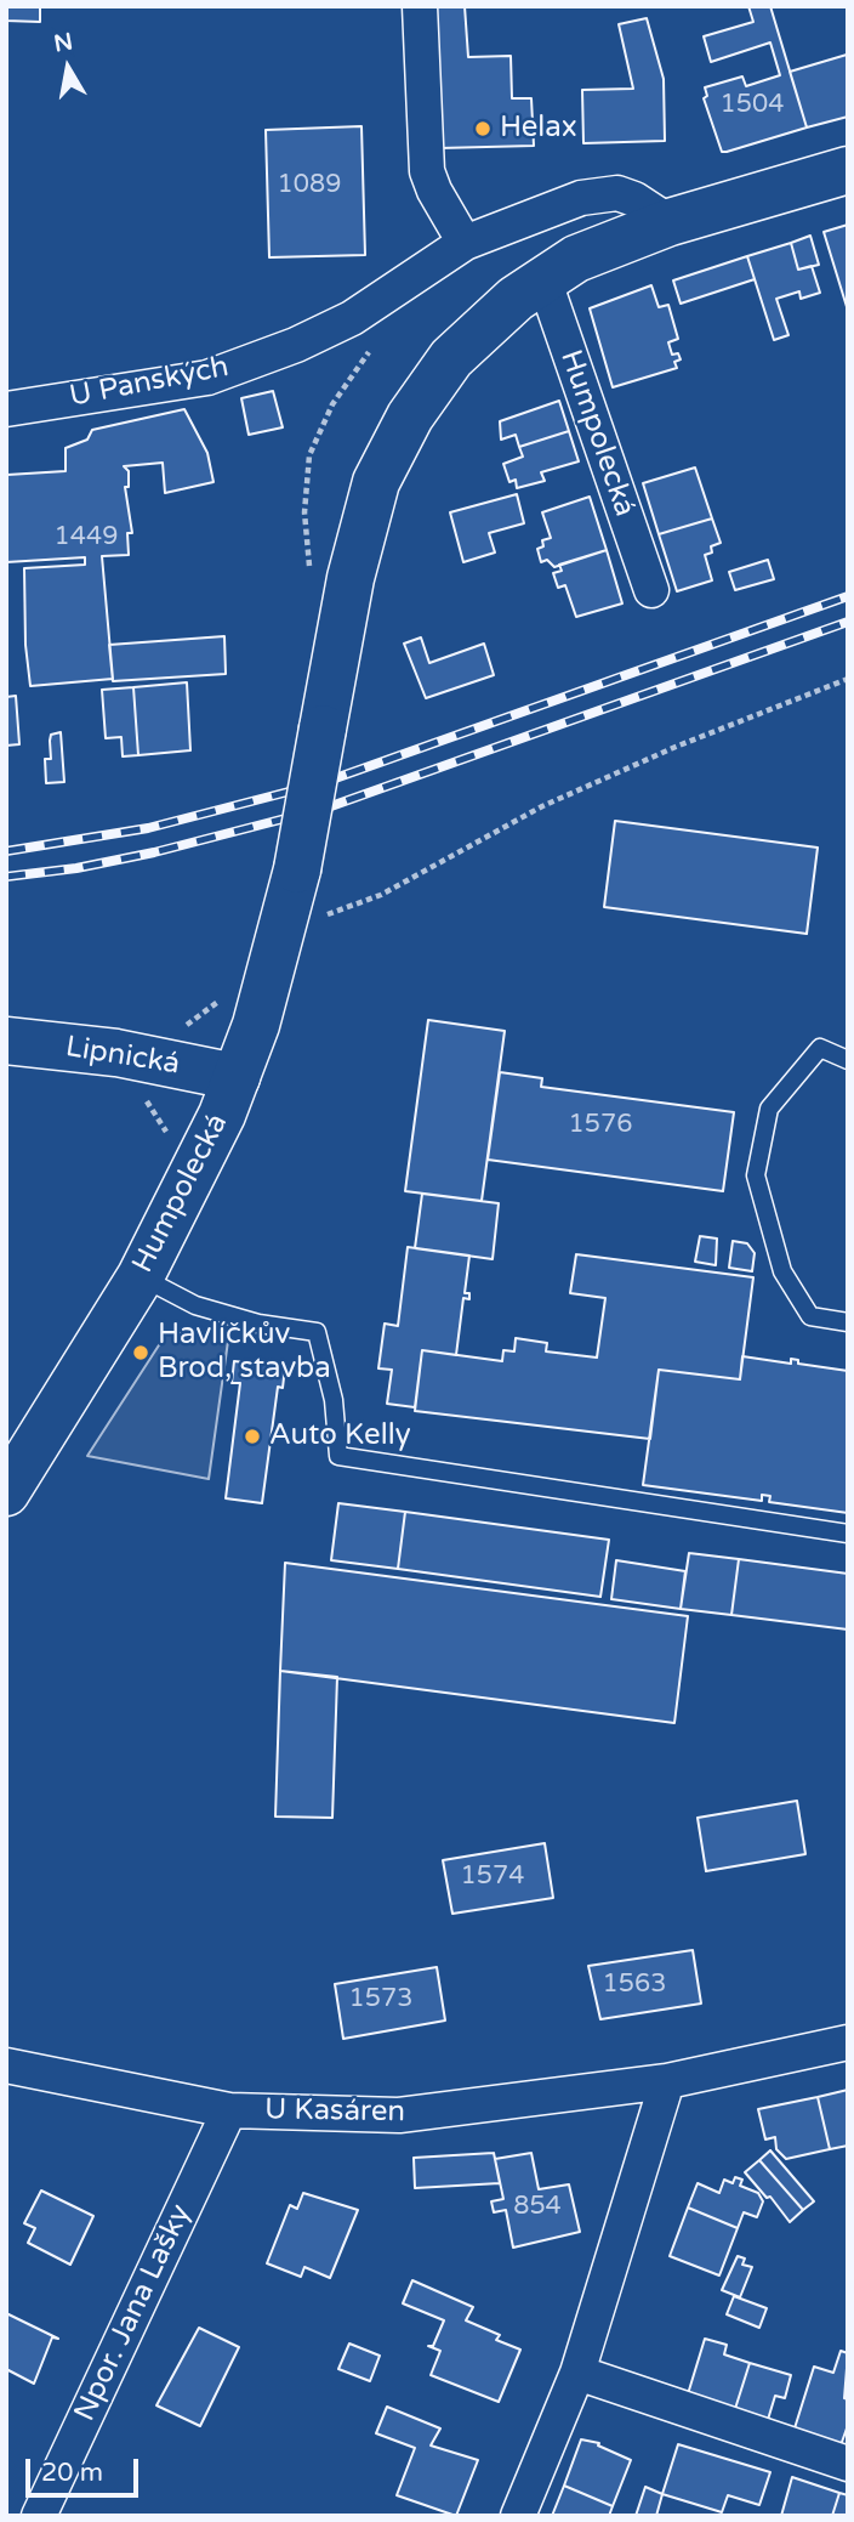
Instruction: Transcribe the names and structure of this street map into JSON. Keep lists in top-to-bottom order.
{
  "streets": {
    "main road": ["Humpolecká", "Lipnická"],
    "street": ["U Panských", "U Kasáren", "Npor. Jana Lašky"]
  },
  "crossings": [
    ["Humpolecká", "Lipnická"],
    ["U Kasáren", "Npor. Jana Lašky"]
  ],
  "places": ["Helax", "Havlíčkův Brod, stavba", "Auto Kelly"],
  "house_numbers": [
    "1504",
    "1089",
    "1449",
    "1576",
    "1574",
    "1563",
    "1573",
    "854"
  ],
  "scale_bar": "20 m",
  "north": "top"
}
